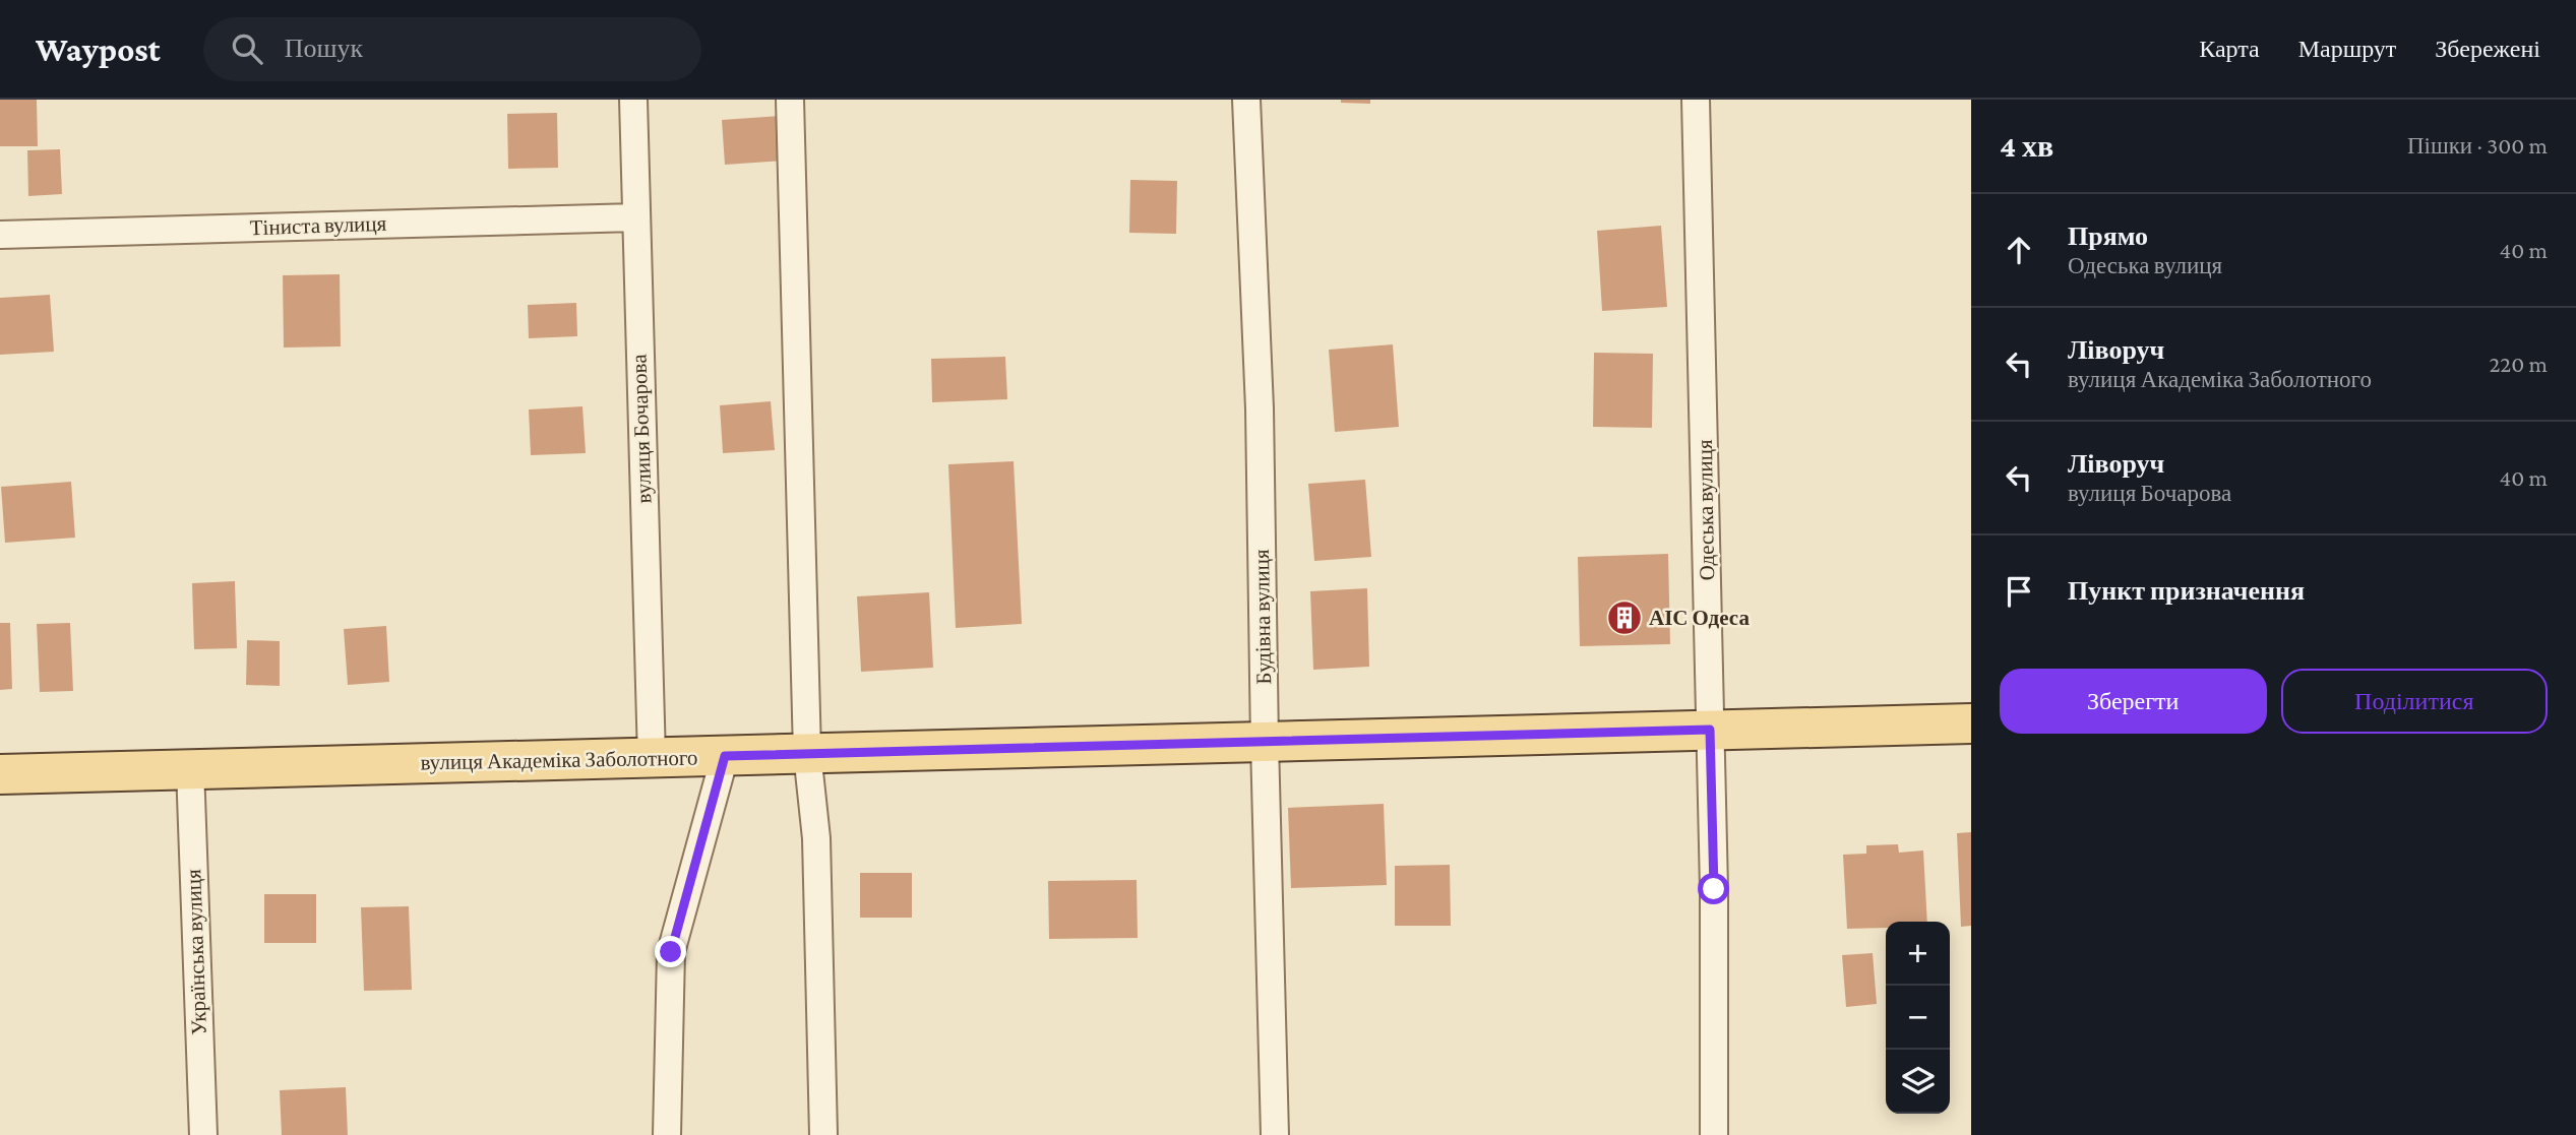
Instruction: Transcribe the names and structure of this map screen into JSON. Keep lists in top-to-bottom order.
{
  "streets": {
    "main road": ["вулиця Академіка Заболотного"],
    "street": [
      "Тіниста вулиця",
      "вулиця Бочарова",
      "Одеська вулиця",
      "Будівна вулиця",
      "Українська вулиця"
    ]
  },
  "crossings": [
    ["Тіниста вулиця", "вулиця Бочарова"],
    ["вулиця Бочарова", "вулиця Академіка Заболотного"],
    ["Одеська вулиця", "вулиця Академіка Заболотного"],
    ["Будівна вулиця", "вулиця Академіка Заболотного"],
    ["вулиця Академіка Заболотного", "Українська вулиця"]
  ],
  "places": {
    "building": ["АІС Одеса"]
  },
  "page": {
    "header": "Waypost",
    "search": "Пошук",
    "nav": ["Карта", "Маршрут", "Збережені"],
    "heading": ["4 хв", "Пішки · 300 m"],
    "list": [
      ["Прямо", "Одеська вулиця", "40 m"],
      ["Ліворуч", "вулиця Академіка Заболотного", "220 m"],
      ["Ліворуч", "вулиця Бочарова", "40 m"],
      "Пункт призначення"
    ],
    "buttons": ["Зберегти", "Поділитися"],
    "map_buttons": ["+", "−"]
  }
}
